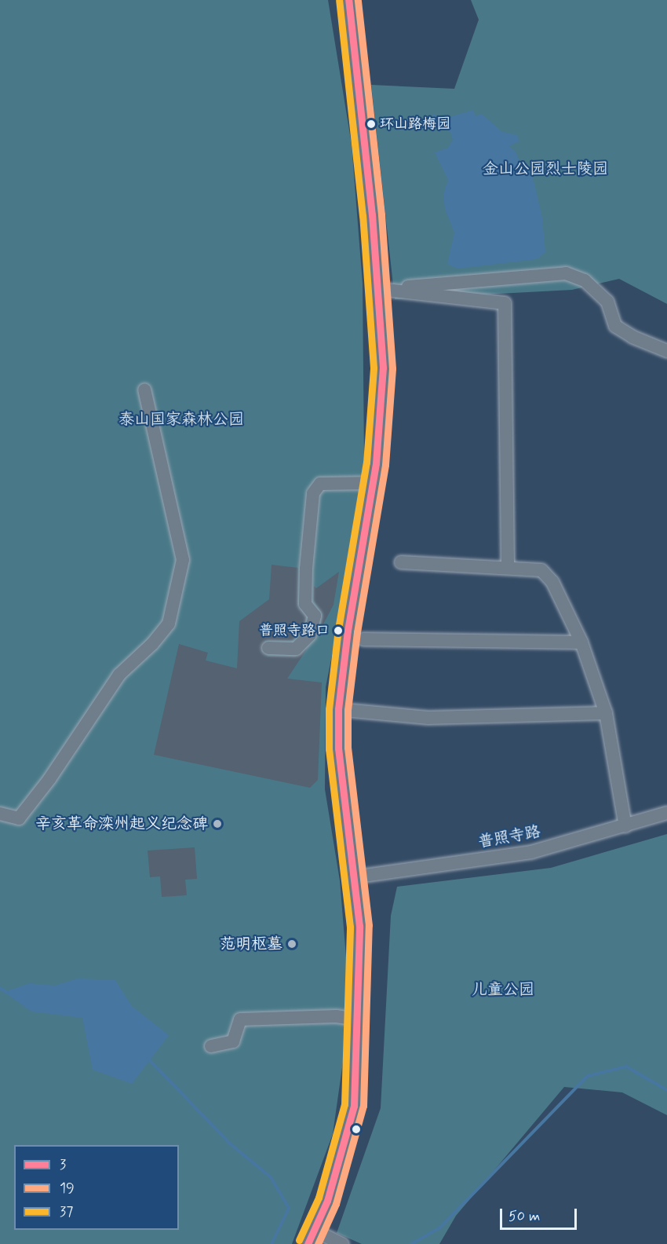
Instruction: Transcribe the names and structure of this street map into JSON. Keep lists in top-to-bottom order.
{
  "streets": {
    "street": ["普照寺路"]
  },
  "parks": ["金山公园烈士陵园", "泰山国家森林公园", "儿童公园"],
  "places": [
    "环山路梅园",
    "普照寺路口",
    "辛亥革命滦州起义纪念碑",
    "范明枢墓"
  ],
  "lines": ["transit line 3", "transit line 19", "transit line 37"],
  "legend": ["3", "19", "37"],
  "scale_bar": "50 m"
}
